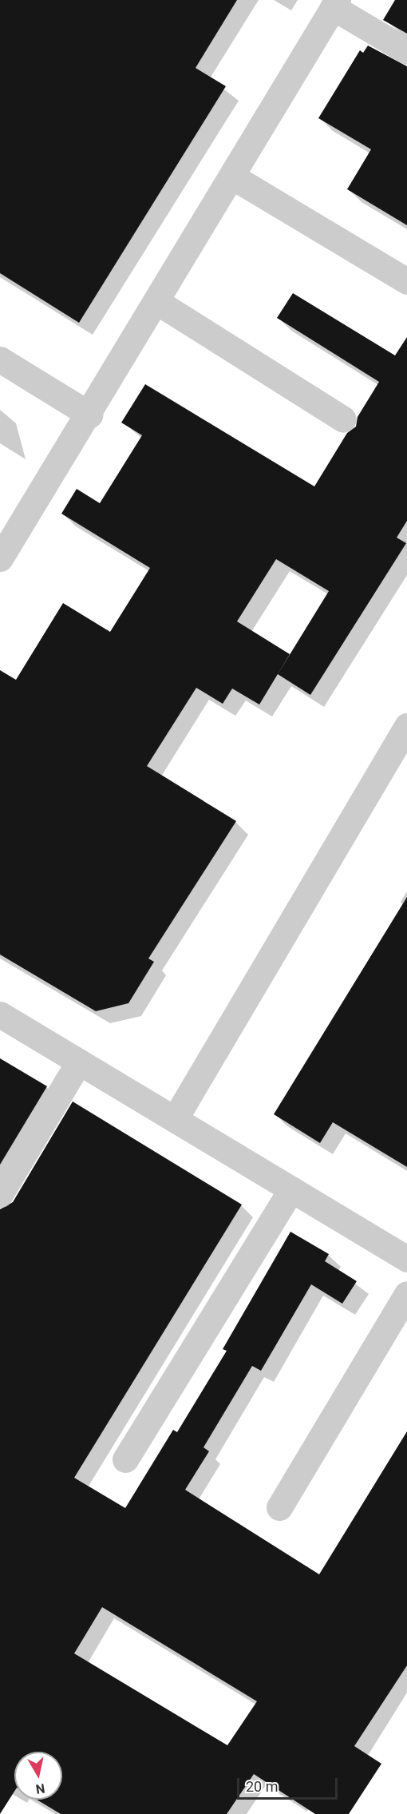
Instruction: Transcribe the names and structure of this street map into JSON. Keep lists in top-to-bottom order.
{
  "scale_bar": "20 m",
  "north": "bottom"
}
